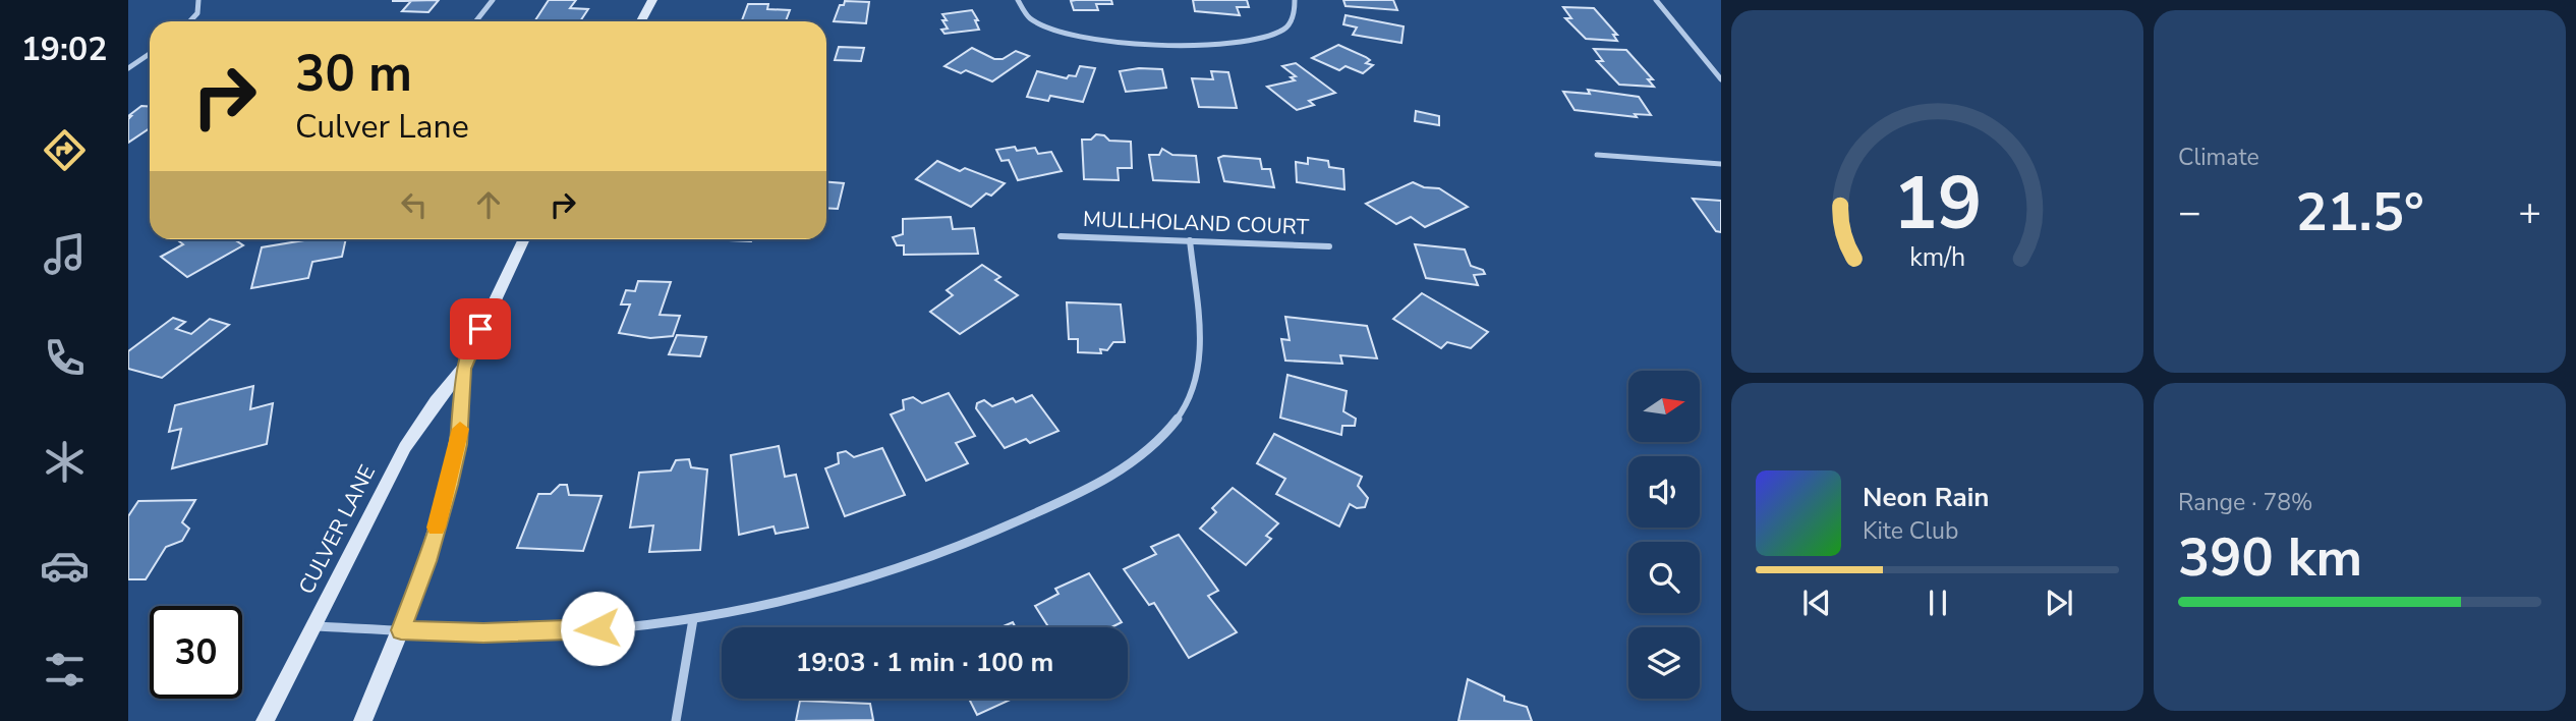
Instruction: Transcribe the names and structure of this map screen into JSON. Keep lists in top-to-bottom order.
{
  "streets": {
    "street": ["MULLHOLAND COURT", "CULVER LANE"]
  },
  "north": "right",
  "page": {
    "tabs": "19:02",
    "tile": [
      "Climate",
      ["Range · 78%", "390 km"]
    ],
    "turn": ["30 m", "Culver Lane"],
    "heat": ["−", "21.5°", "+"],
    "song": ["Neon Rain", "Kite Club"],
    "limit": "30",
    "trip": "19:03 · 1 min · 100 m",
    "gauge": ["19", "km/h"]
  }
}
